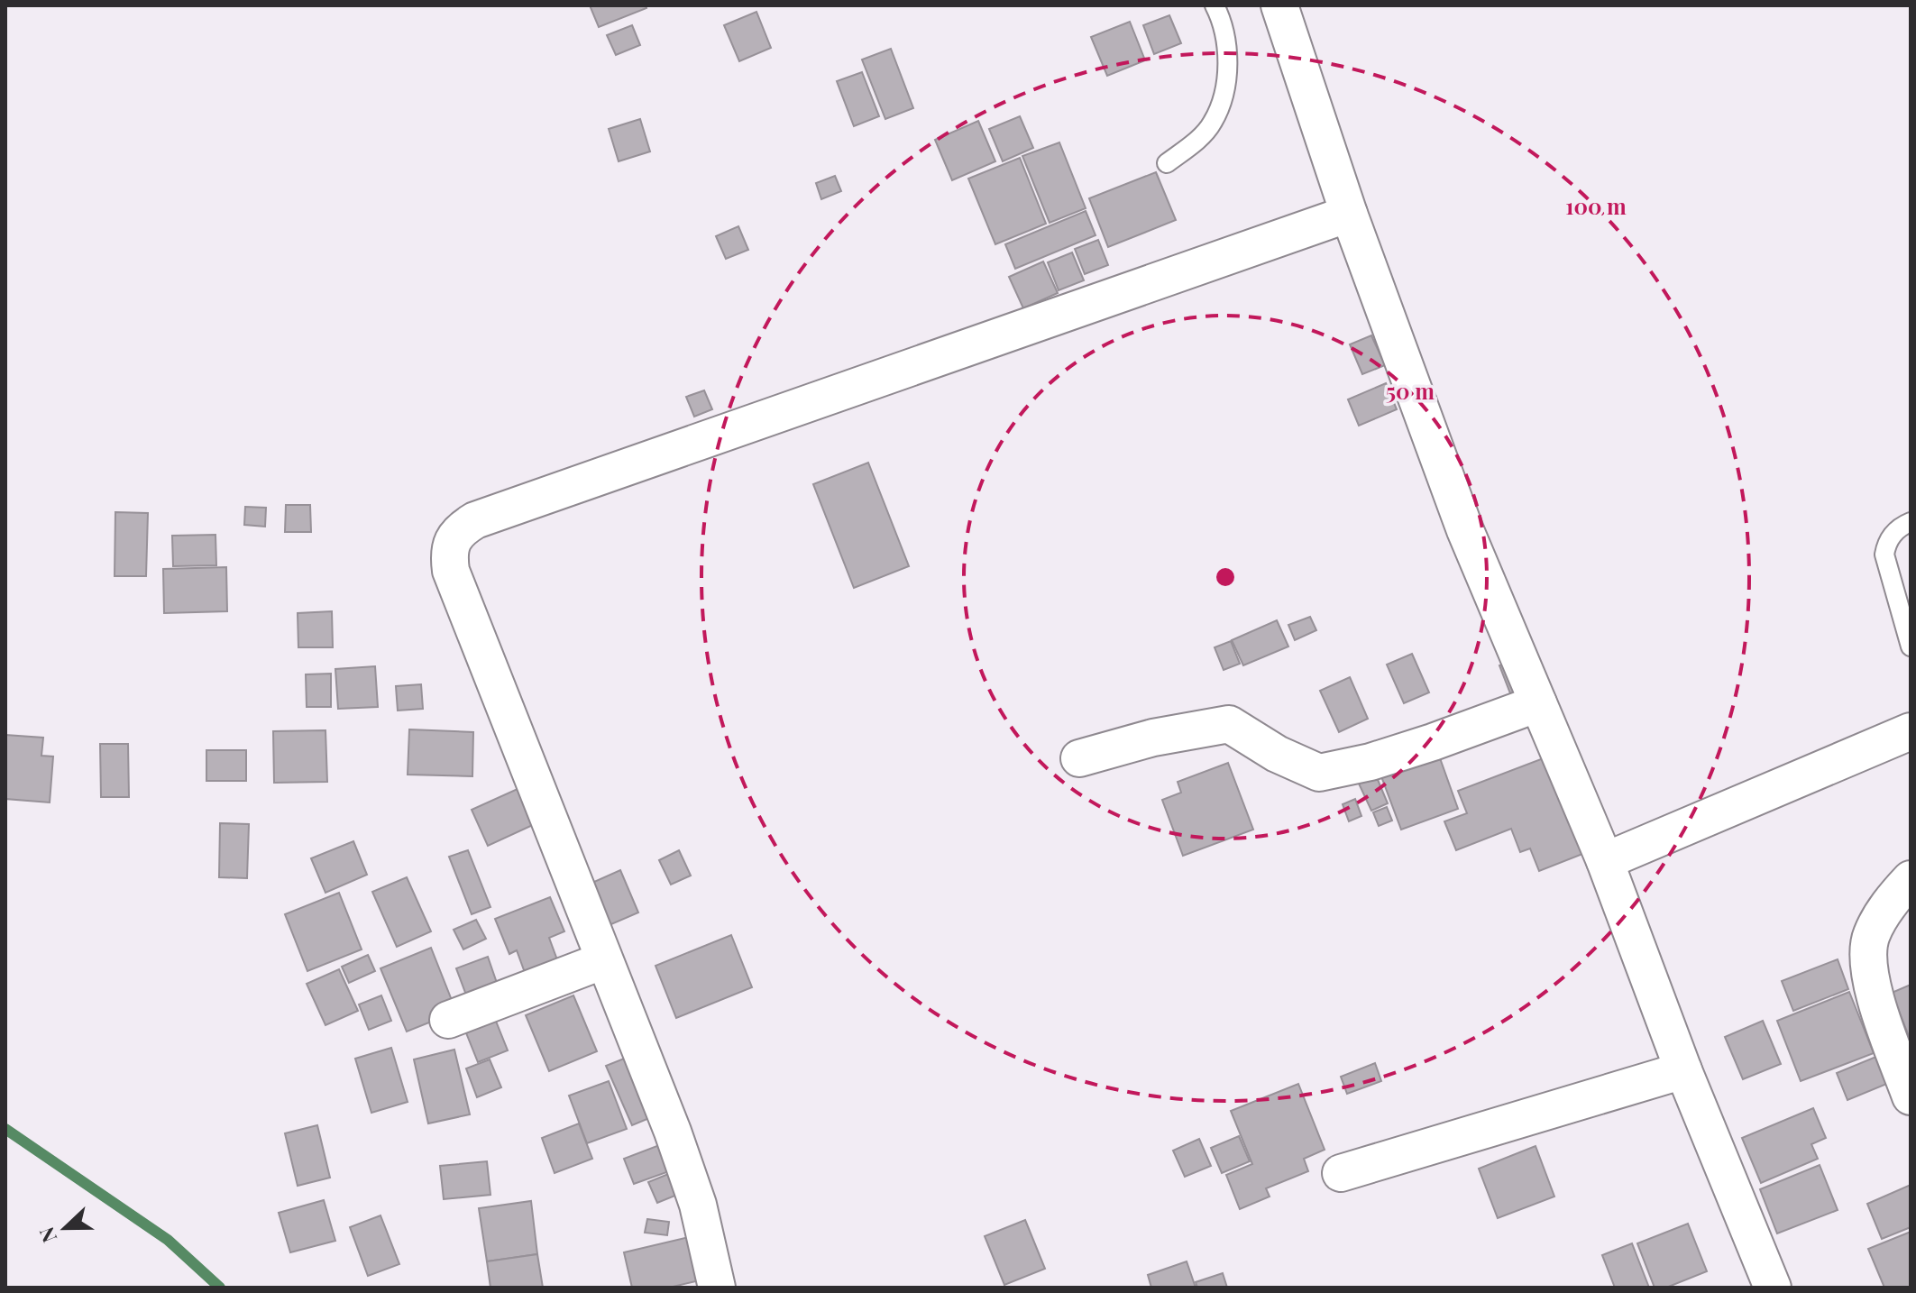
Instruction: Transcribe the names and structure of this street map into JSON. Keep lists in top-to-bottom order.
{
  "north": "left",
  "rings": ["100 m", "50 m"]
}
